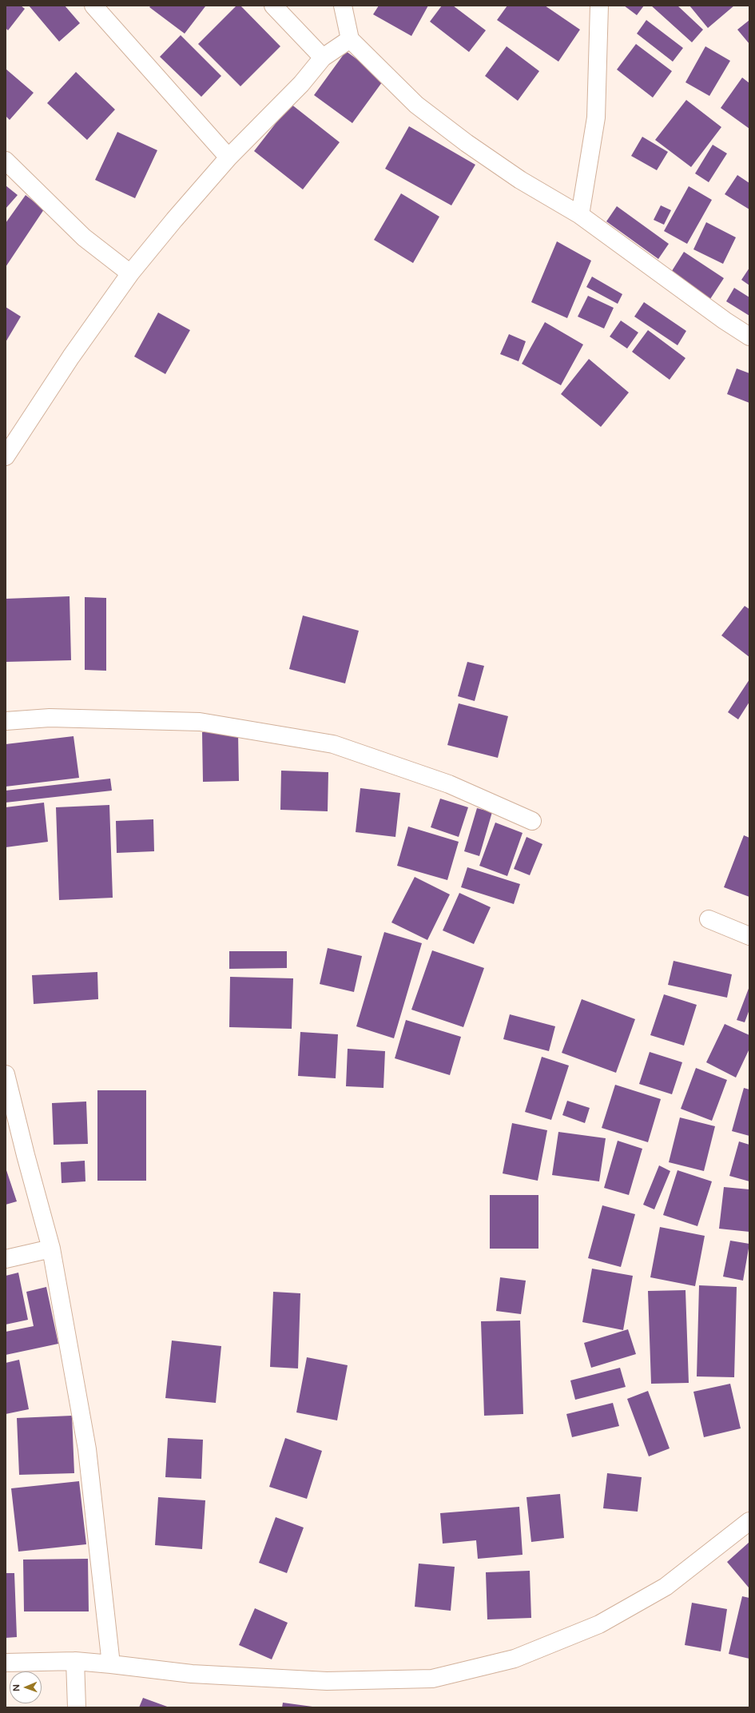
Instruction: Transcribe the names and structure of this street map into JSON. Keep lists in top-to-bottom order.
{
  "north": "left"
}
